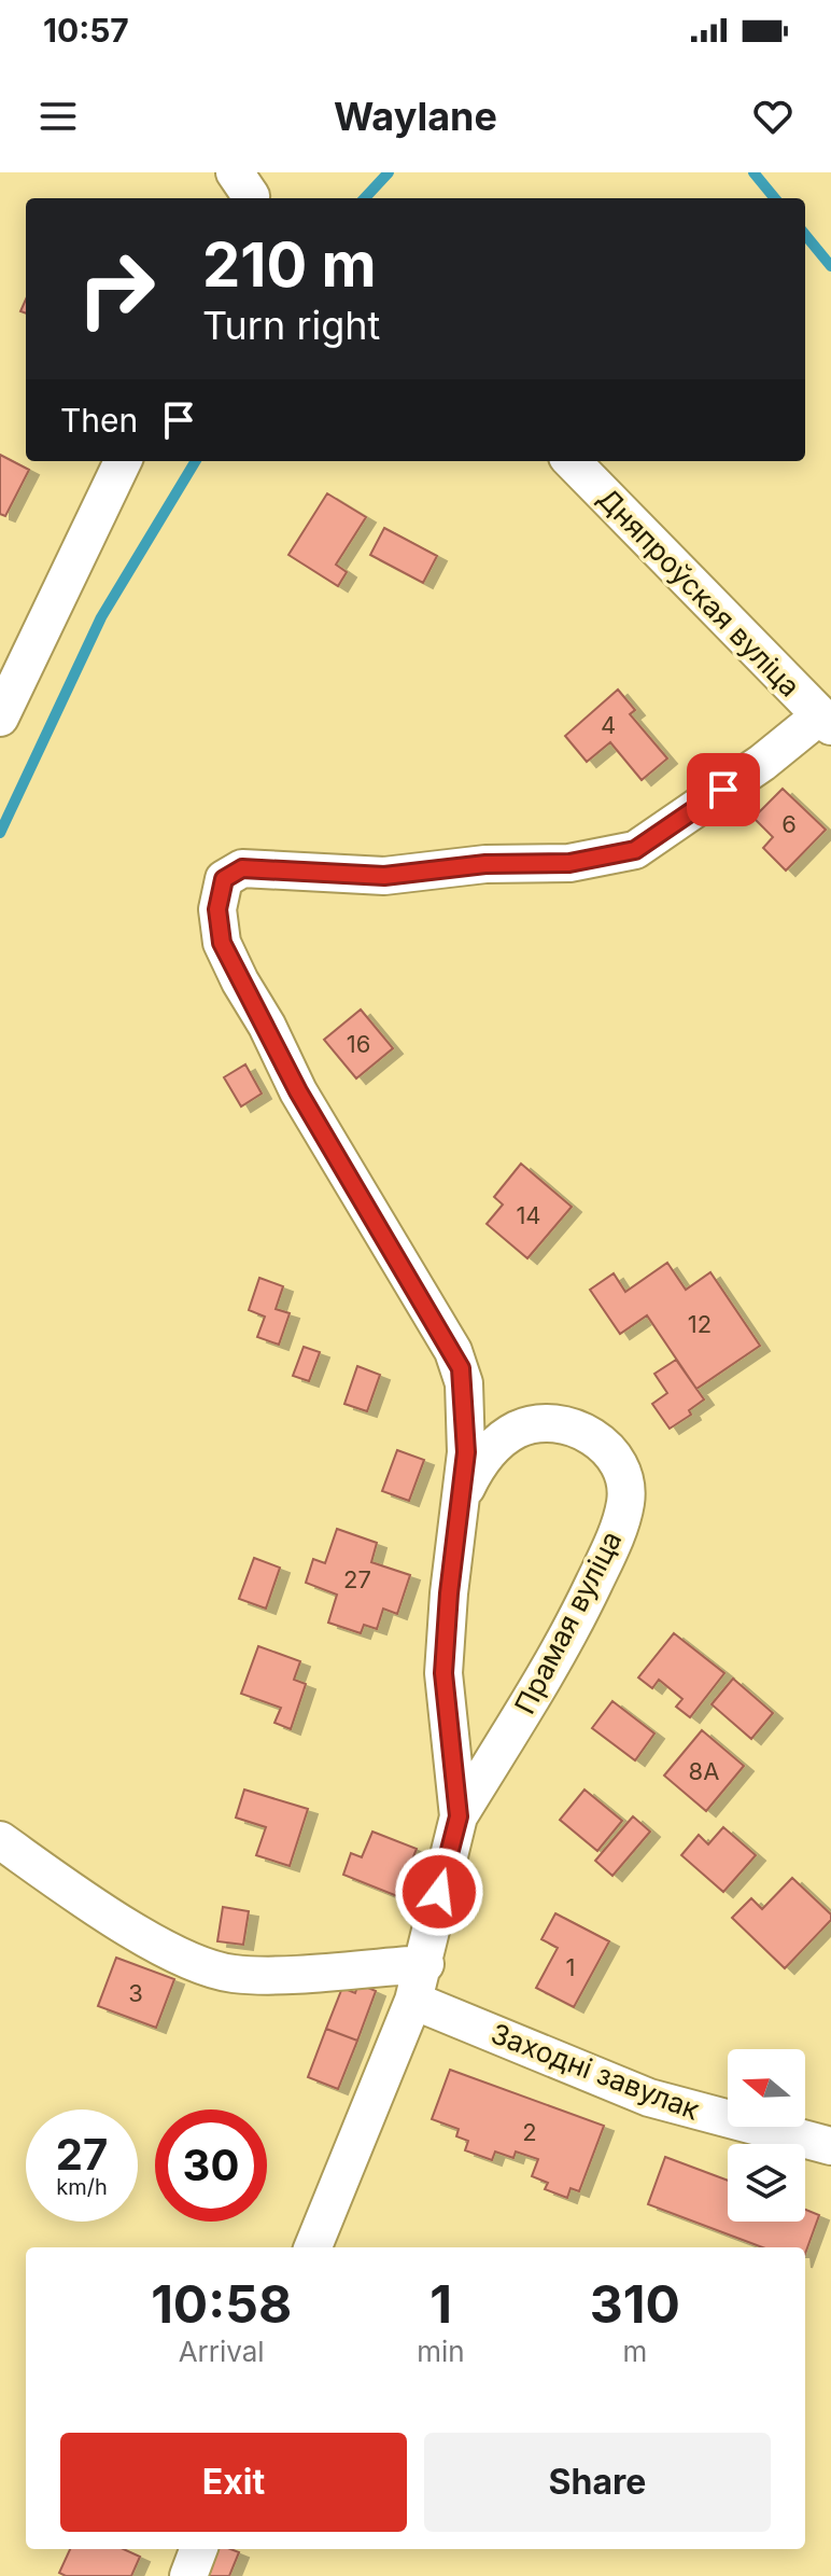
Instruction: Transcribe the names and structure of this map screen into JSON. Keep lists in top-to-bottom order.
{
  "streets": {
    "street": ["Дняпроўская вуліца", "Прамая вуліца", "Заходні завулак"]
  },
  "crossings": [
    ["Дняпроўская вуліца", "Прамая вуліца"],
    ["Прамая вуліца", "Заходні завулак"]
  ],
  "house_numbers": [
    "4",
    "6",
    "16",
    "14",
    "12",
    "27",
    "8А",
    "1",
    "3",
    "2"
  ],
  "north": "left",
  "page": {
    "status": "10:57",
    "header": "Waylane",
    "turn": ["210 m", "Turn right"],
    "then": "Then",
    "speed": "27 km/h",
    "limit": "30",
    "eta": [
      "10:58",
      "Arrival",
      "1",
      "min",
      "310",
      "m"
    ],
    "buttons": ["Exit", "Share"]
  }
}
